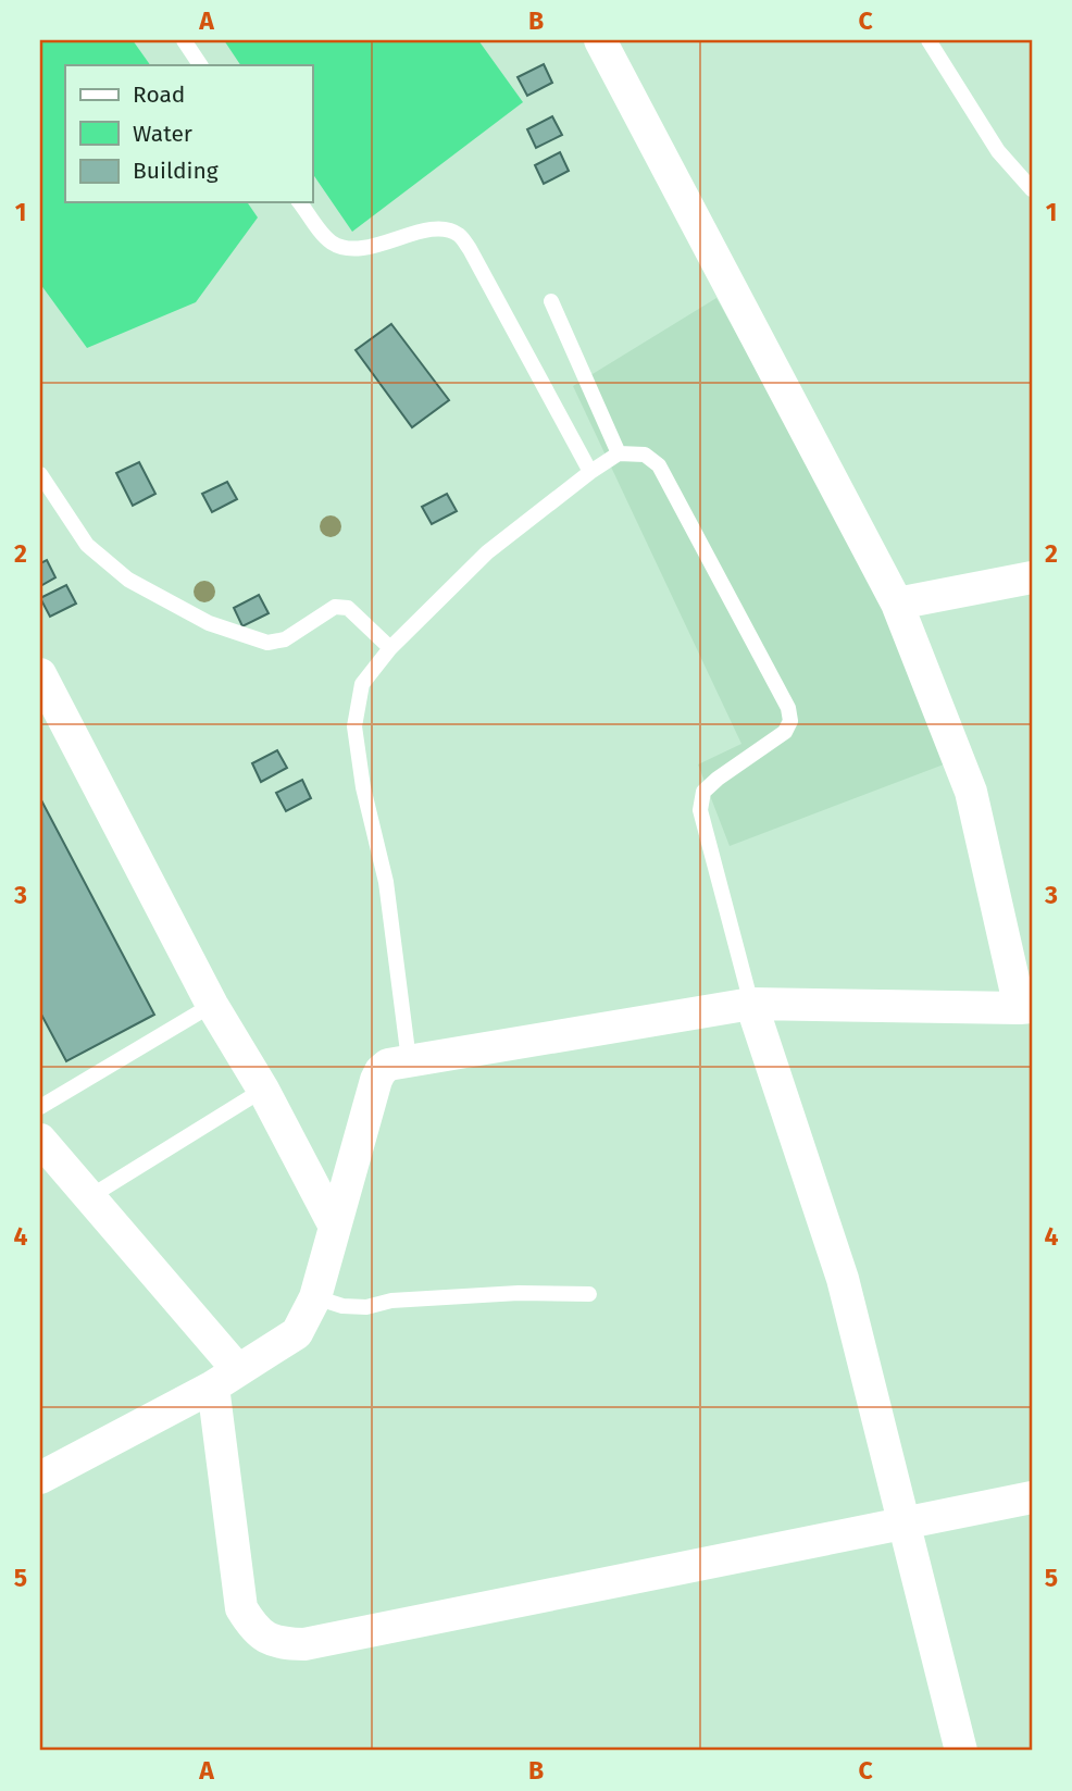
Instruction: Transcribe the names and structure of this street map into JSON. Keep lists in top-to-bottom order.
{
  "legend": ["Road", "Water", "Building"],
  "grid": {
    "columns": ["A", "B", "C"],
    "rows": [
      "1",
      "2",
      "3",
      "4",
      "5"
    ]
  }
}
